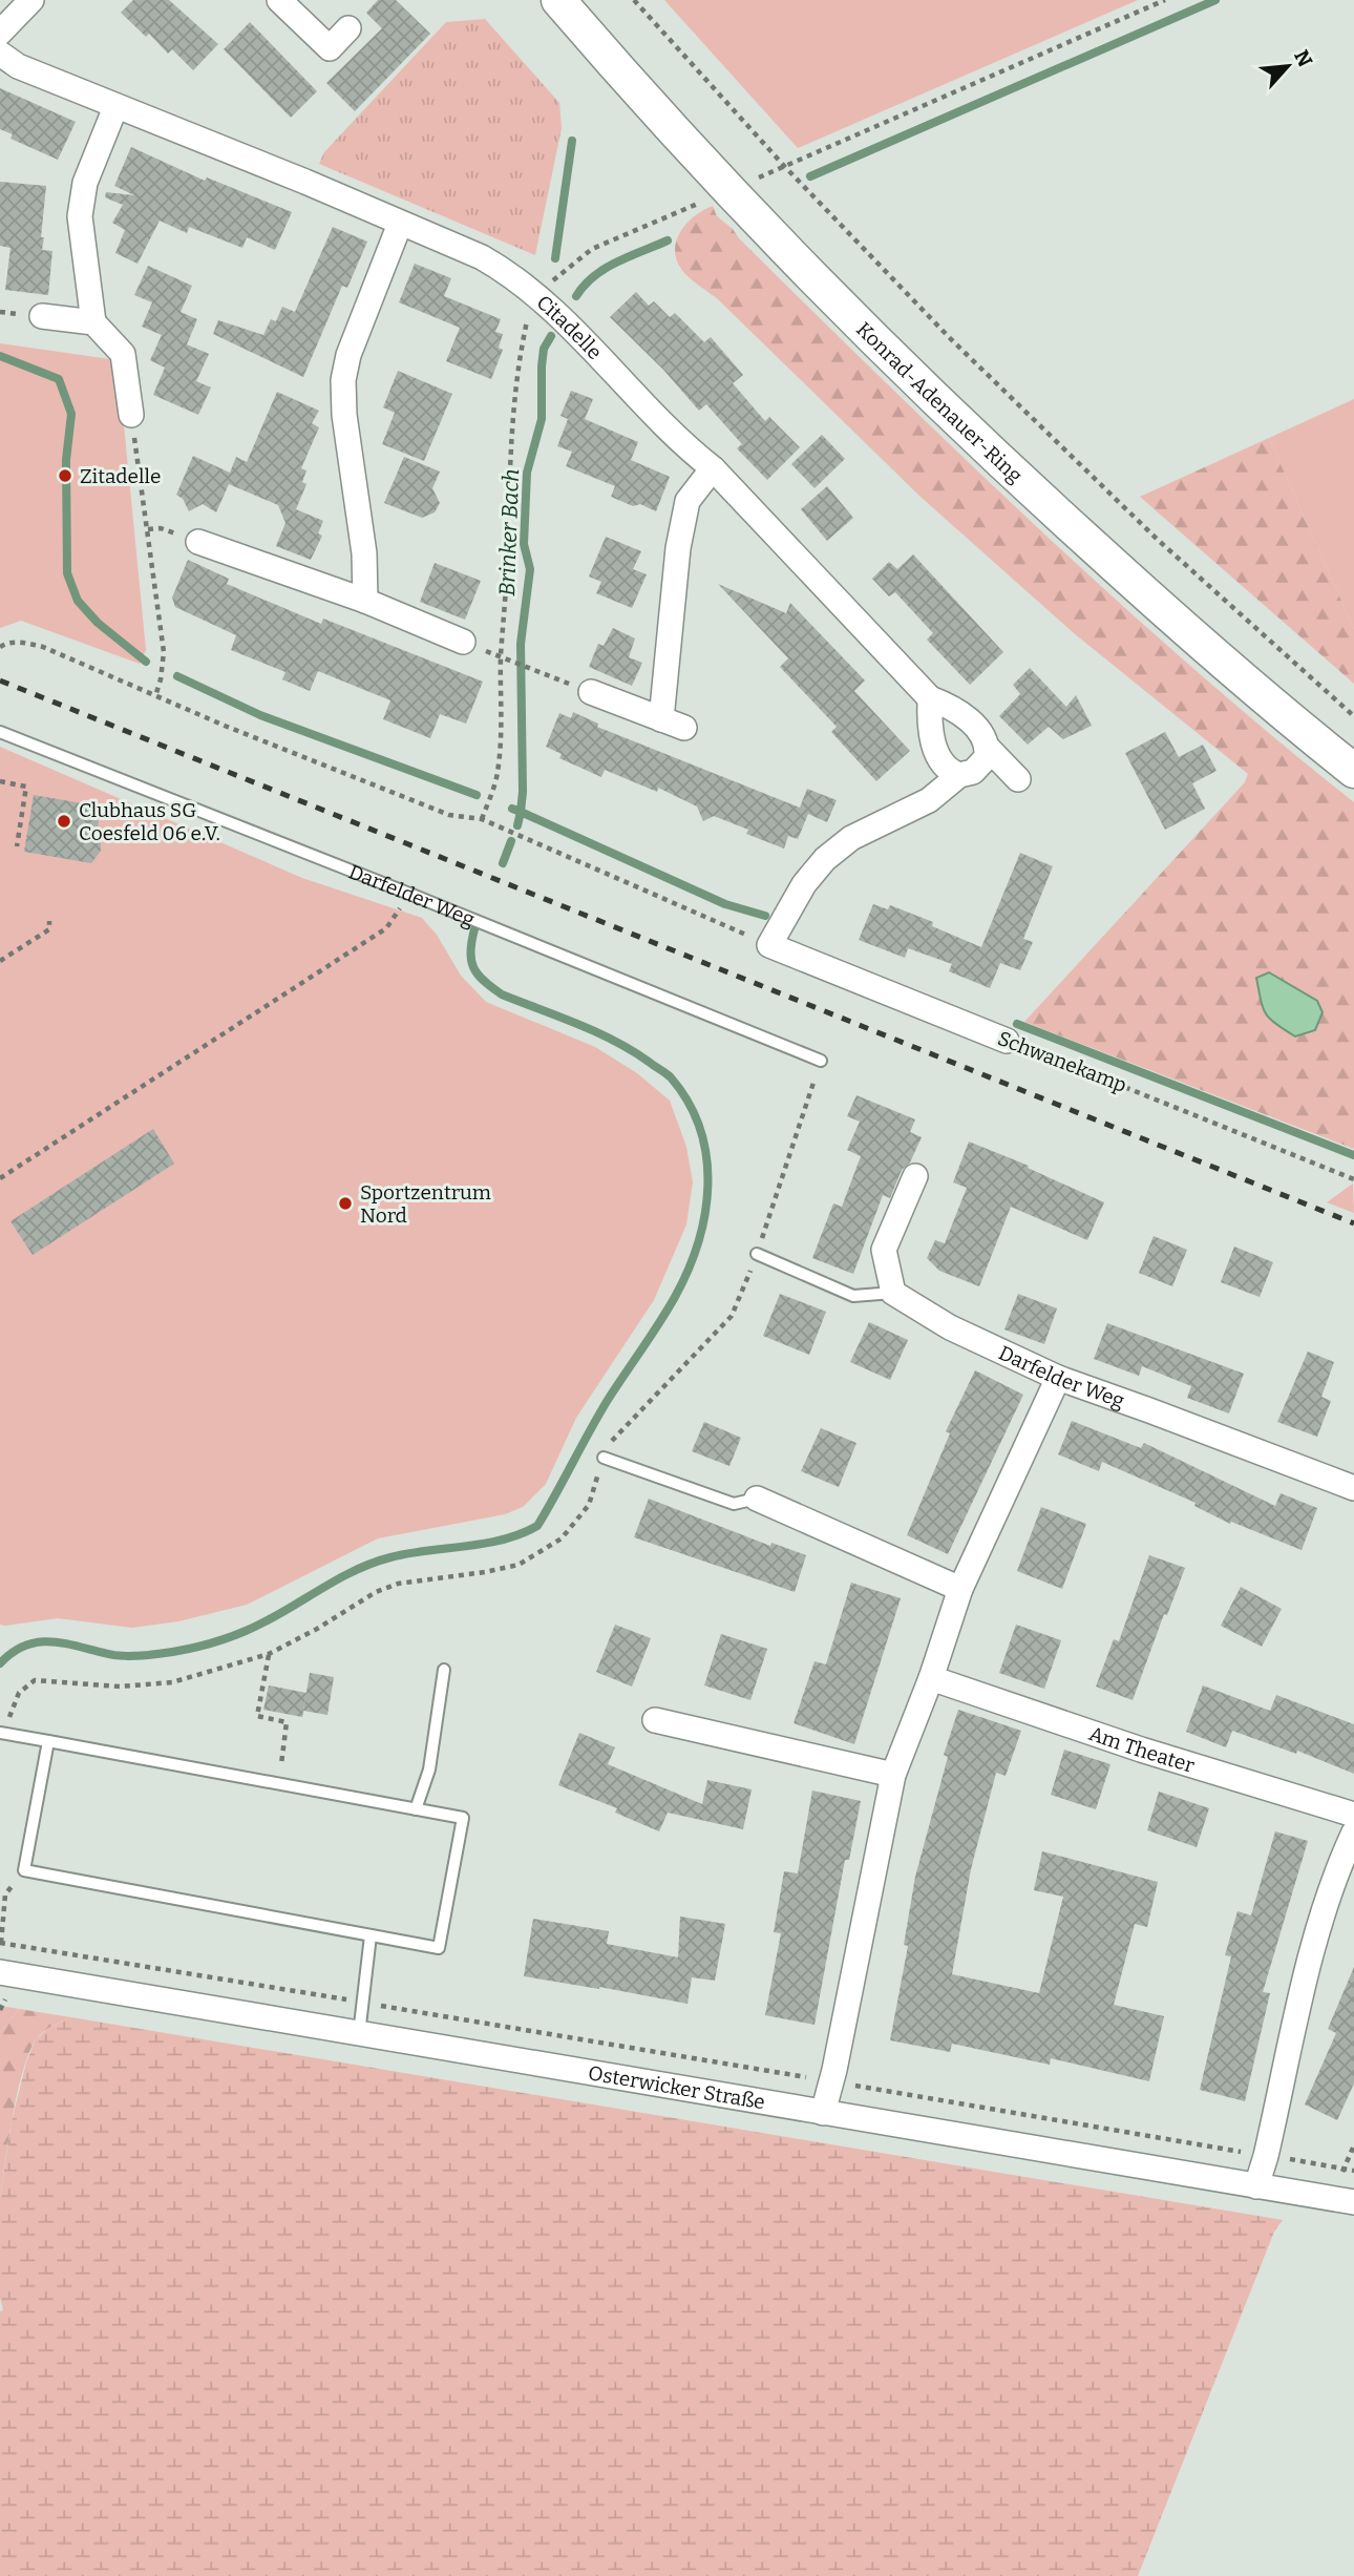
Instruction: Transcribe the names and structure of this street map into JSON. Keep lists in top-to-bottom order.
{
  "streets": {
    "main road": ["Konrad-Adenauer-Ring"],
    "street": [
      "Citadelle",
      "Darfelder Weg",
      "Schwanekamp",
      "Am Theater",
      "Osterwicker Straße"
    ]
  },
  "water": ["Brinker Bach"],
  "places": ["Zitadelle", "Clubhaus SG Coesfeld 06 e.V.", "Sportzentrum Nord"],
  "north": "top right"
}
